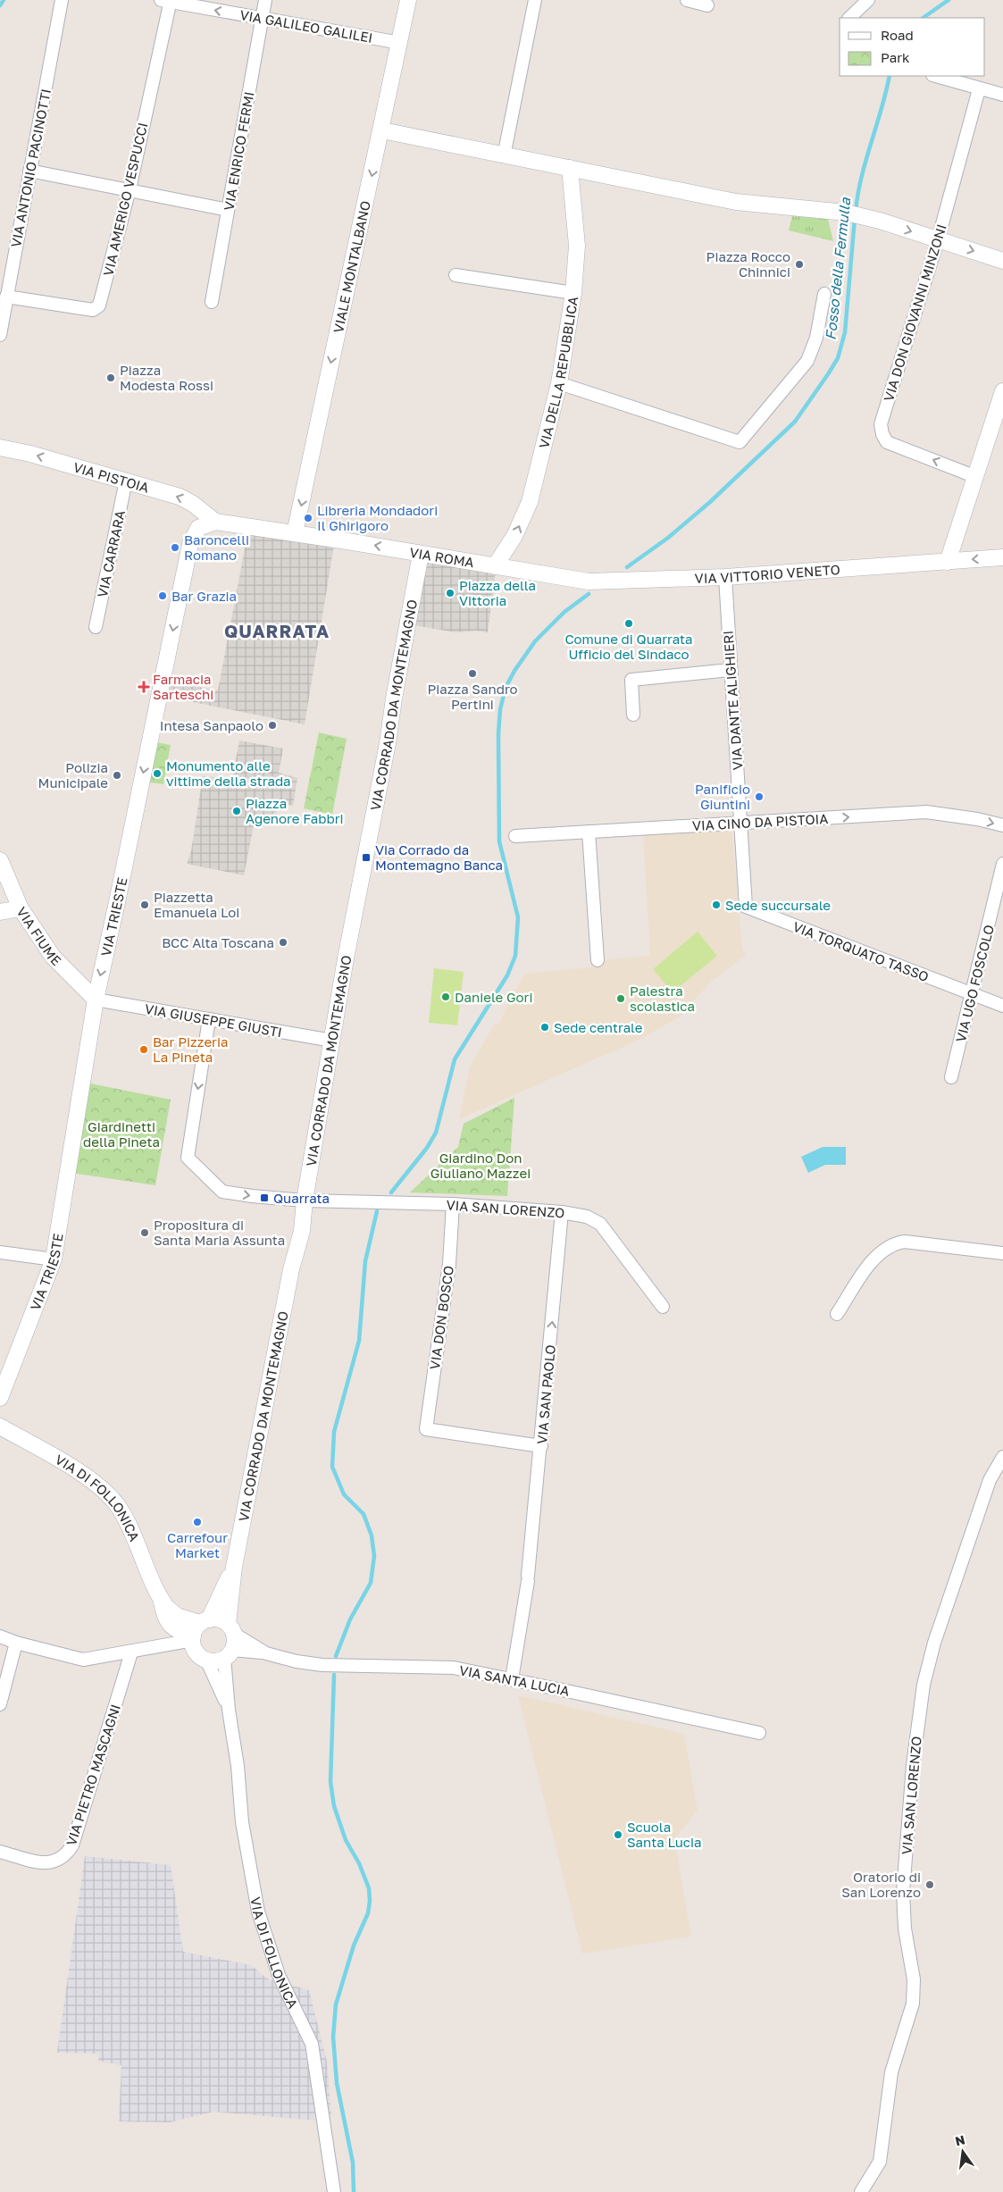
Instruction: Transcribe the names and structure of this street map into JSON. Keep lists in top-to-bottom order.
{
  "streets": {
    "street": [
      "VIA GALILEO GALILEI",
      "VIA ENRICO FERMI",
      "VIA ANTONIO PACINOTTI",
      "VIA AMERIGO VESPUCCI",
      "VIALE MONTALBANO",
      "VIA DON GIOVANNI MINZONI",
      "VIA DELLA REPUBBLICA",
      "VIA PISTOIA",
      "VIA CARRARA",
      "VIA ROMA",
      "VIA VITTORIO VENETO",
      "VIA DANTE ALIGHIERI",
      "VIA CORRADO DA MONTEMAGNO",
      "VIA CINO DA PISTOIA",
      "VIA TRIESTE",
      "VIA FIUME",
      "VIA TORQUATO TASSO",
      "VIA UGO FOSCOLO",
      "VIA GIUSEPPE GIUSTI",
      "VIA SAN LORENZO",
      "VIA DON BOSCO",
      "VIA SAN PAOLO",
      "VIA DI FOLLONICA",
      "VIA SANTA LUCIA",
      "VIA PIETRO MASCAGNI"
    ]
  },
  "crossings": [
    ["VIA GALILEO GALILEI", "VIA ENRICO FERMI"],
    ["VIA GALILEO GALILEI", "VIA AMERIGO VESPUCCI"],
    ["VIA GALILEO GALILEI", "VIALE MONTALBANO"],
    ["VIA ANTONIO PACINOTTI", "VIA AMERIGO VESPUCCI"],
    ["VIALE MONTALBANO", "VIA ROMA"],
    ["VIA DELLA REPUBBLICA", "VIA ROMA"],
    ["VIA PISTOIA", "VIA CARRARA"],
    ["VIA PISTOIA", "VIA TRIESTE"],
    ["VIA ROMA", "VIA VITTORIO VENETO"],
    ["VIA ROMA", "VIA CORRADO DA MONTEMAGNO"],
    ["VIA VITTORIO VENETO", "VIA DANTE ALIGHIERI"],
    ["VIA DANTE ALIGHIERI", "VIA CINO DA PISTOIA"],
    ["VIA DANTE ALIGHIERI", "VIA TORQUATO TASSO"],
    ["VIA CORRADO DA MONTEMAGNO", "VIA GIUSEPPE GIUSTI"],
    ["VIA CORRADO DA MONTEMAGNO", "VIA SAN LORENZO"],
    ["VIA CORRADO DA MONTEMAGNO", "VIA DI FOLLONICA"],
    ["VIA CORRADO DA MONTEMAGNO", "VIA SANTA LUCIA"],
    ["VIA CINO DA PISTOIA", "VIA TORQUATO TASSO"],
    ["VIA TRIESTE", "VIA FIUME"],
    ["VIA TRIESTE", "VIA GIUSEPPE GIUSTI"],
    ["VIA FIUME", "VIA GIUSEPPE GIUSTI"],
    ["VIA TORQUATO TASSO", "VIA UGO FOSCOLO"],
    ["VIA GIUSEPPE GIUSTI", "VIA SAN LORENZO"],
    ["VIA SAN LORENZO", "VIA DON BOSCO"],
    ["VIA SAN LORENZO", "VIA SAN PAOLO"],
    ["VIA DON BOSCO", "VIA SAN PAOLO"],
    ["VIA SAN PAOLO", "VIA SANTA LUCIA"],
    ["VIA DI FOLLONICA", "VIA SANTA LUCIA"]
  ],
  "one_way": [
    "VIA GALILEO GALILEI",
    "VIALE MONTALBANO",
    "VIA DELLA REPUBBLICA",
    "VIA PISTOIA",
    "VIA ROMA",
    "VIA CINO DA PISTOIA",
    "VIA TRIESTE",
    "VIA SAN PAOLO"
  ],
  "districts": ["QUARRATA"],
  "water": ["Fosso della Fermulla"],
  "parks": ["Giardinetti della Pineta", "Giardino Don Giuliano Mazzei"],
  "places": {
    "other": [
      "Piazza Rocco Chinnici",
      "Piazza Modesta Rossi",
      "Libreria Mondadori Il Ghirigoro",
      "Baroncelli Romano",
      "Piazza della Vittoria",
      "Bar Grazia",
      "Comune di Quarrata Ufficio del Sindaco",
      "Piazza Sandro Pertini",
      "Intesa Sanpaolo",
      "Monumento alle vittime della strada",
      "Polizia Municipale",
      "Panificio Giuntini",
      "Piazza Agenore Fabbri",
      "Piazzetta Emanuela Loi",
      "Sede succursale",
      "BCC Alta Toscana",
      "Daniele Gori",
      "Palestra scolastica",
      "Sede centrale",
      "Bar Pizzeria La Pineta",
      "Propositura di Santa Maria Assunta",
      "Carrefour Market",
      "Scuola Santa Lucia",
      "Oratorio di San Lorenzo"
    ],
    "health": ["Farmacia Sarteschi"],
    "transit": ["Via Corrado da Montemagno Banca", "Quarrata"]
  },
  "legend": ["Road", "Park"],
  "north": "top"
}
